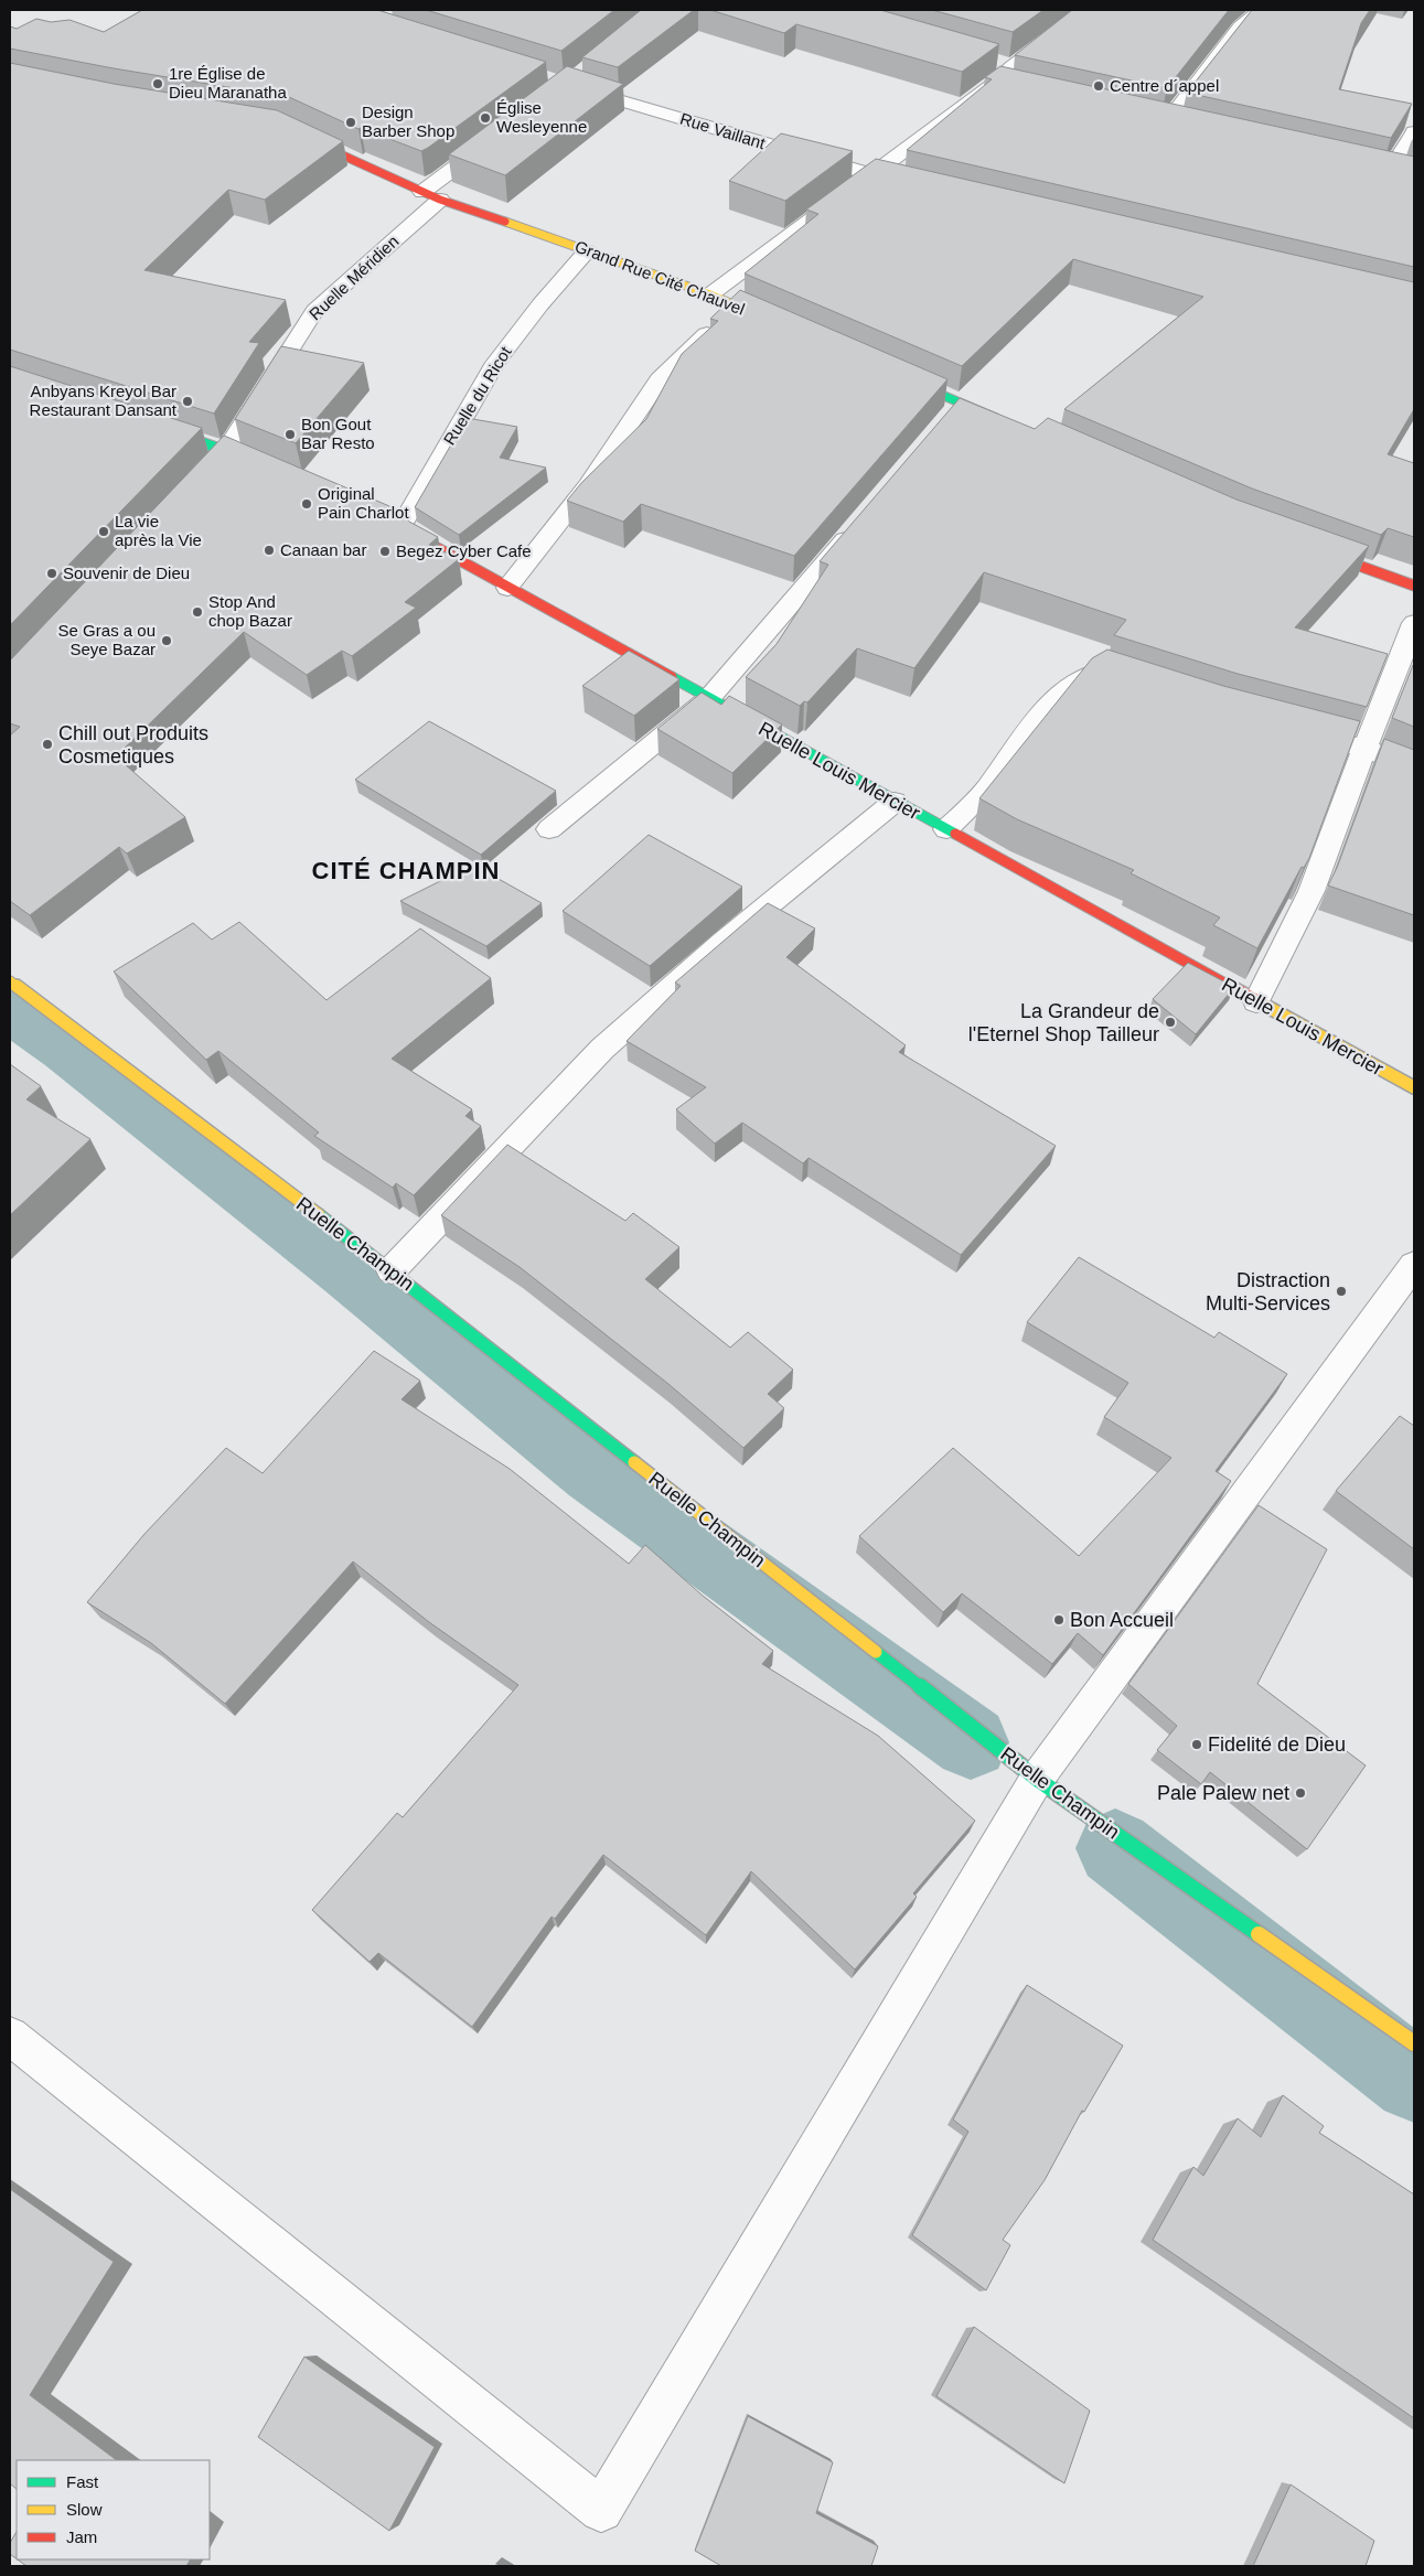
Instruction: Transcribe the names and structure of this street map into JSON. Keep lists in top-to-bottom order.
{
  "streets": {
    "street": [
      "Rue Vaillant",
      "Ruelle Méridien",
      "Grand Rue Cité Chauvel",
      "Ruelle du Ricot",
      "Ruelle Louis Mercier",
      "Ruelle Champin"
    ]
  },
  "crossings": [
    ["Ruelle Méridien", "Grand Rue Cité Chauvel"],
    ["Grand Rue Cité Chauvel", "Ruelle du Ricot"],
    ["Ruelle du Ricot", "Ruelle Louis Mercier"]
  ],
  "districts": ["CITÉ CHAMPIN"],
  "places": [
    "1re Église de Dieu Maranatha",
    "Centre d´appel",
    "Église Wesleyenne",
    "Design Barber Shop",
    "Anbyans Kreyol Bar Restaurant Dansant",
    "Bon Gout Bar Resto",
    "Original Pain Charlot",
    "La vie après la Vie",
    "Canaan bar",
    "Begez Cyber Cafe",
    "Souvenir de Dieu",
    "Stop And chop Bazar",
    "Se Gras a ou Seye Bazar",
    "Chill out Produits Cosmetiques",
    "La Grandeur de l'Eternel Shop Tailleur",
    "Distraction Multi-Services",
    "Bon Accueil",
    "Fidelité de Dieu",
    "Pale Palew net"
  ],
  "legend": ["Fast", "Slow", "Jam"]
}
